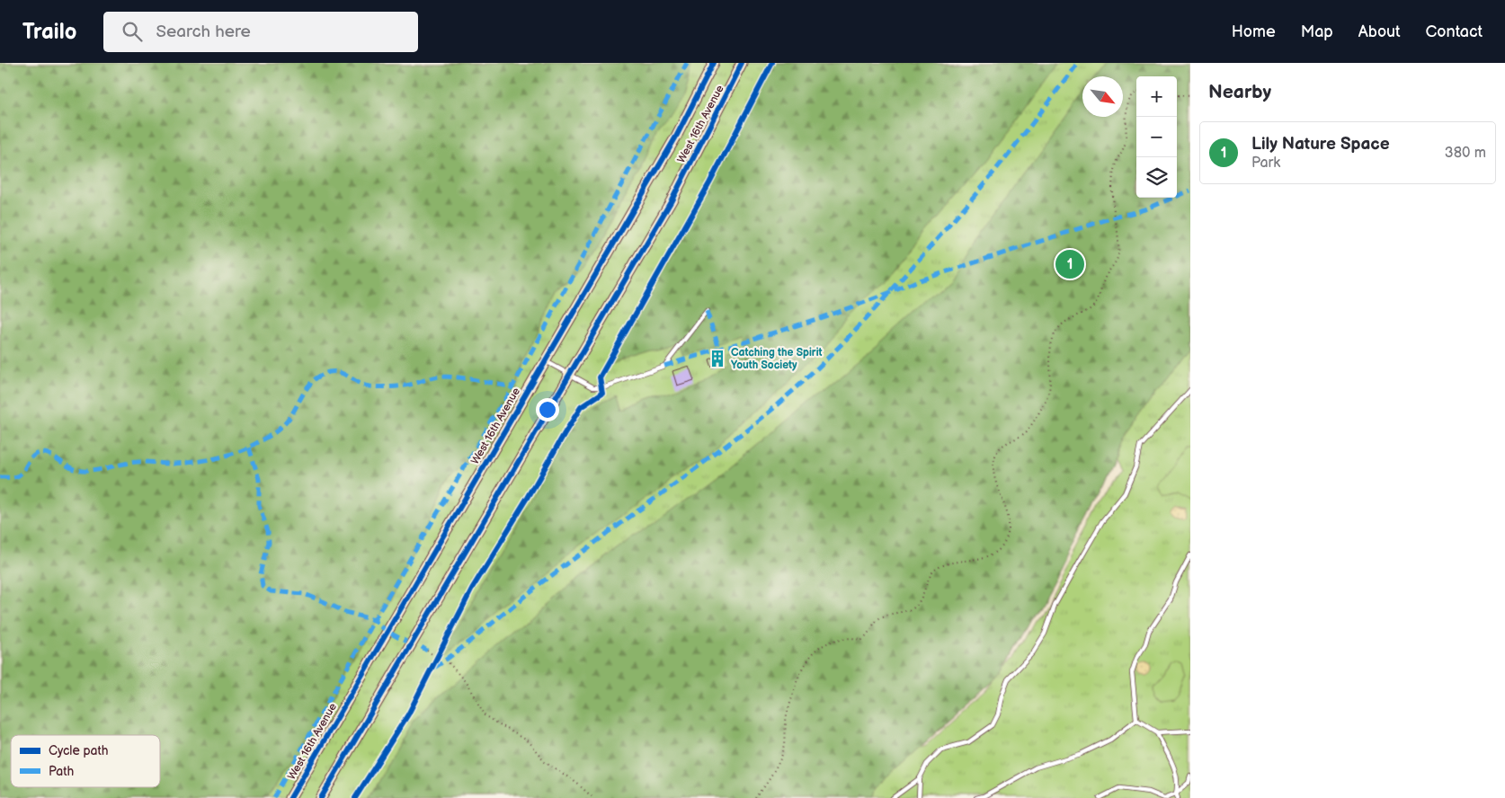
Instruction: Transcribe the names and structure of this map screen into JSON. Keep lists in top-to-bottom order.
{
  "streets": {
    "main road": ["West 16th Avenue"]
  },
  "places": {
    "building": ["Catching the Spirit Youth Society"]
  },
  "legend": ["Cycle path", "Path"],
  "north": "bottom right",
  "page": {
    "header": "Trailo",
    "search": "Search here",
    "nav": [
      "Home",
      "Map",
      "About",
      "Contact"
    ],
    "heading": "Nearby",
    "map_buttons": ["+", "−"],
    "list": [
      {
        "mark": "1",
        "name": "Lily Nature Space",
        "note": "Park",
        "value": "380 m"
      }
    ],
    "pins": "1"
  }
}
